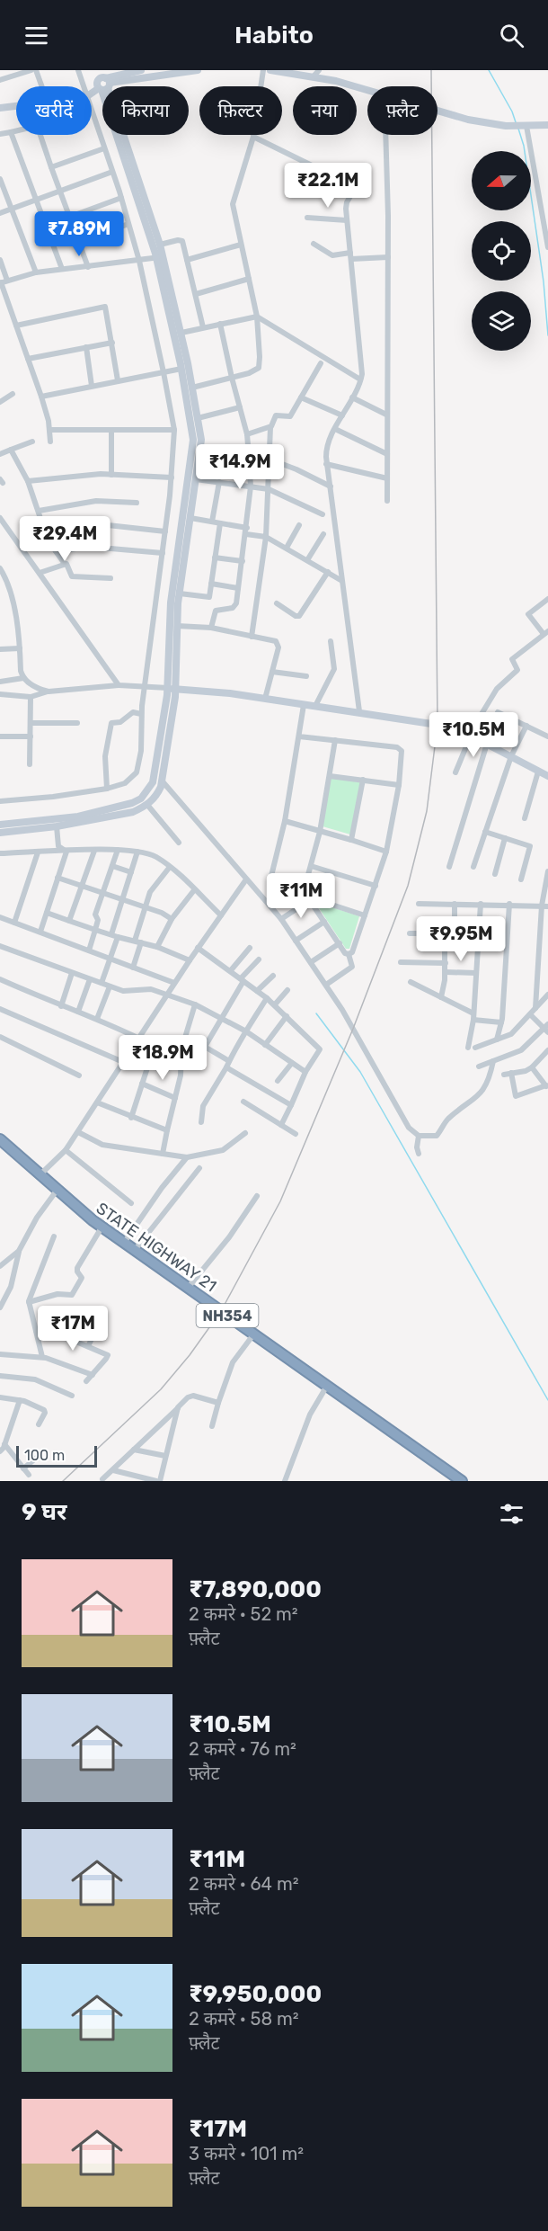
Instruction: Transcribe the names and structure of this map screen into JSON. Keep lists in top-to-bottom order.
{
  "streets": {
    "highway": ["STATE HIGHWAY 21", "NH354"]
  },
  "scale_bar": "100 m",
  "north": "left",
  "page": {
    "header": "Habito",
    "chip": [
      "खरीदें",
      "किराया",
      "फ़िल्टर",
      "नया",
      "फ़्लैट"
    ],
    "price": [
      "₹22.1M",
      "₹7.89M",
      "₹14.9M",
      "₹29.4M",
      "₹10.5M",
      "₹11M",
      "₹9.95M",
      "₹18.9M",
      "₹17M"
    ],
    "scale": "100 m",
    "heading": "9 घर",
    "list": [
      {
        "name": "₹7,890,000",
        "note": "2 कमरे · 52 m² · फ़्लैट"
      },
      {
        "name": "₹10.5M",
        "note": "2 कमरे · 76 m² · फ़्लैट"
      },
      {
        "name": "₹11M",
        "note": "2 कमरे · 64 m² · फ़्लैट"
      },
      {
        "name": "₹9,950,000",
        "note": "2 कमरे · 58 m² · फ़्लैट"
      },
      {
        "name": "₹17M",
        "note": "3 कमरे · 101 m² · फ़्लैट"
      }
    ]
  }
}
